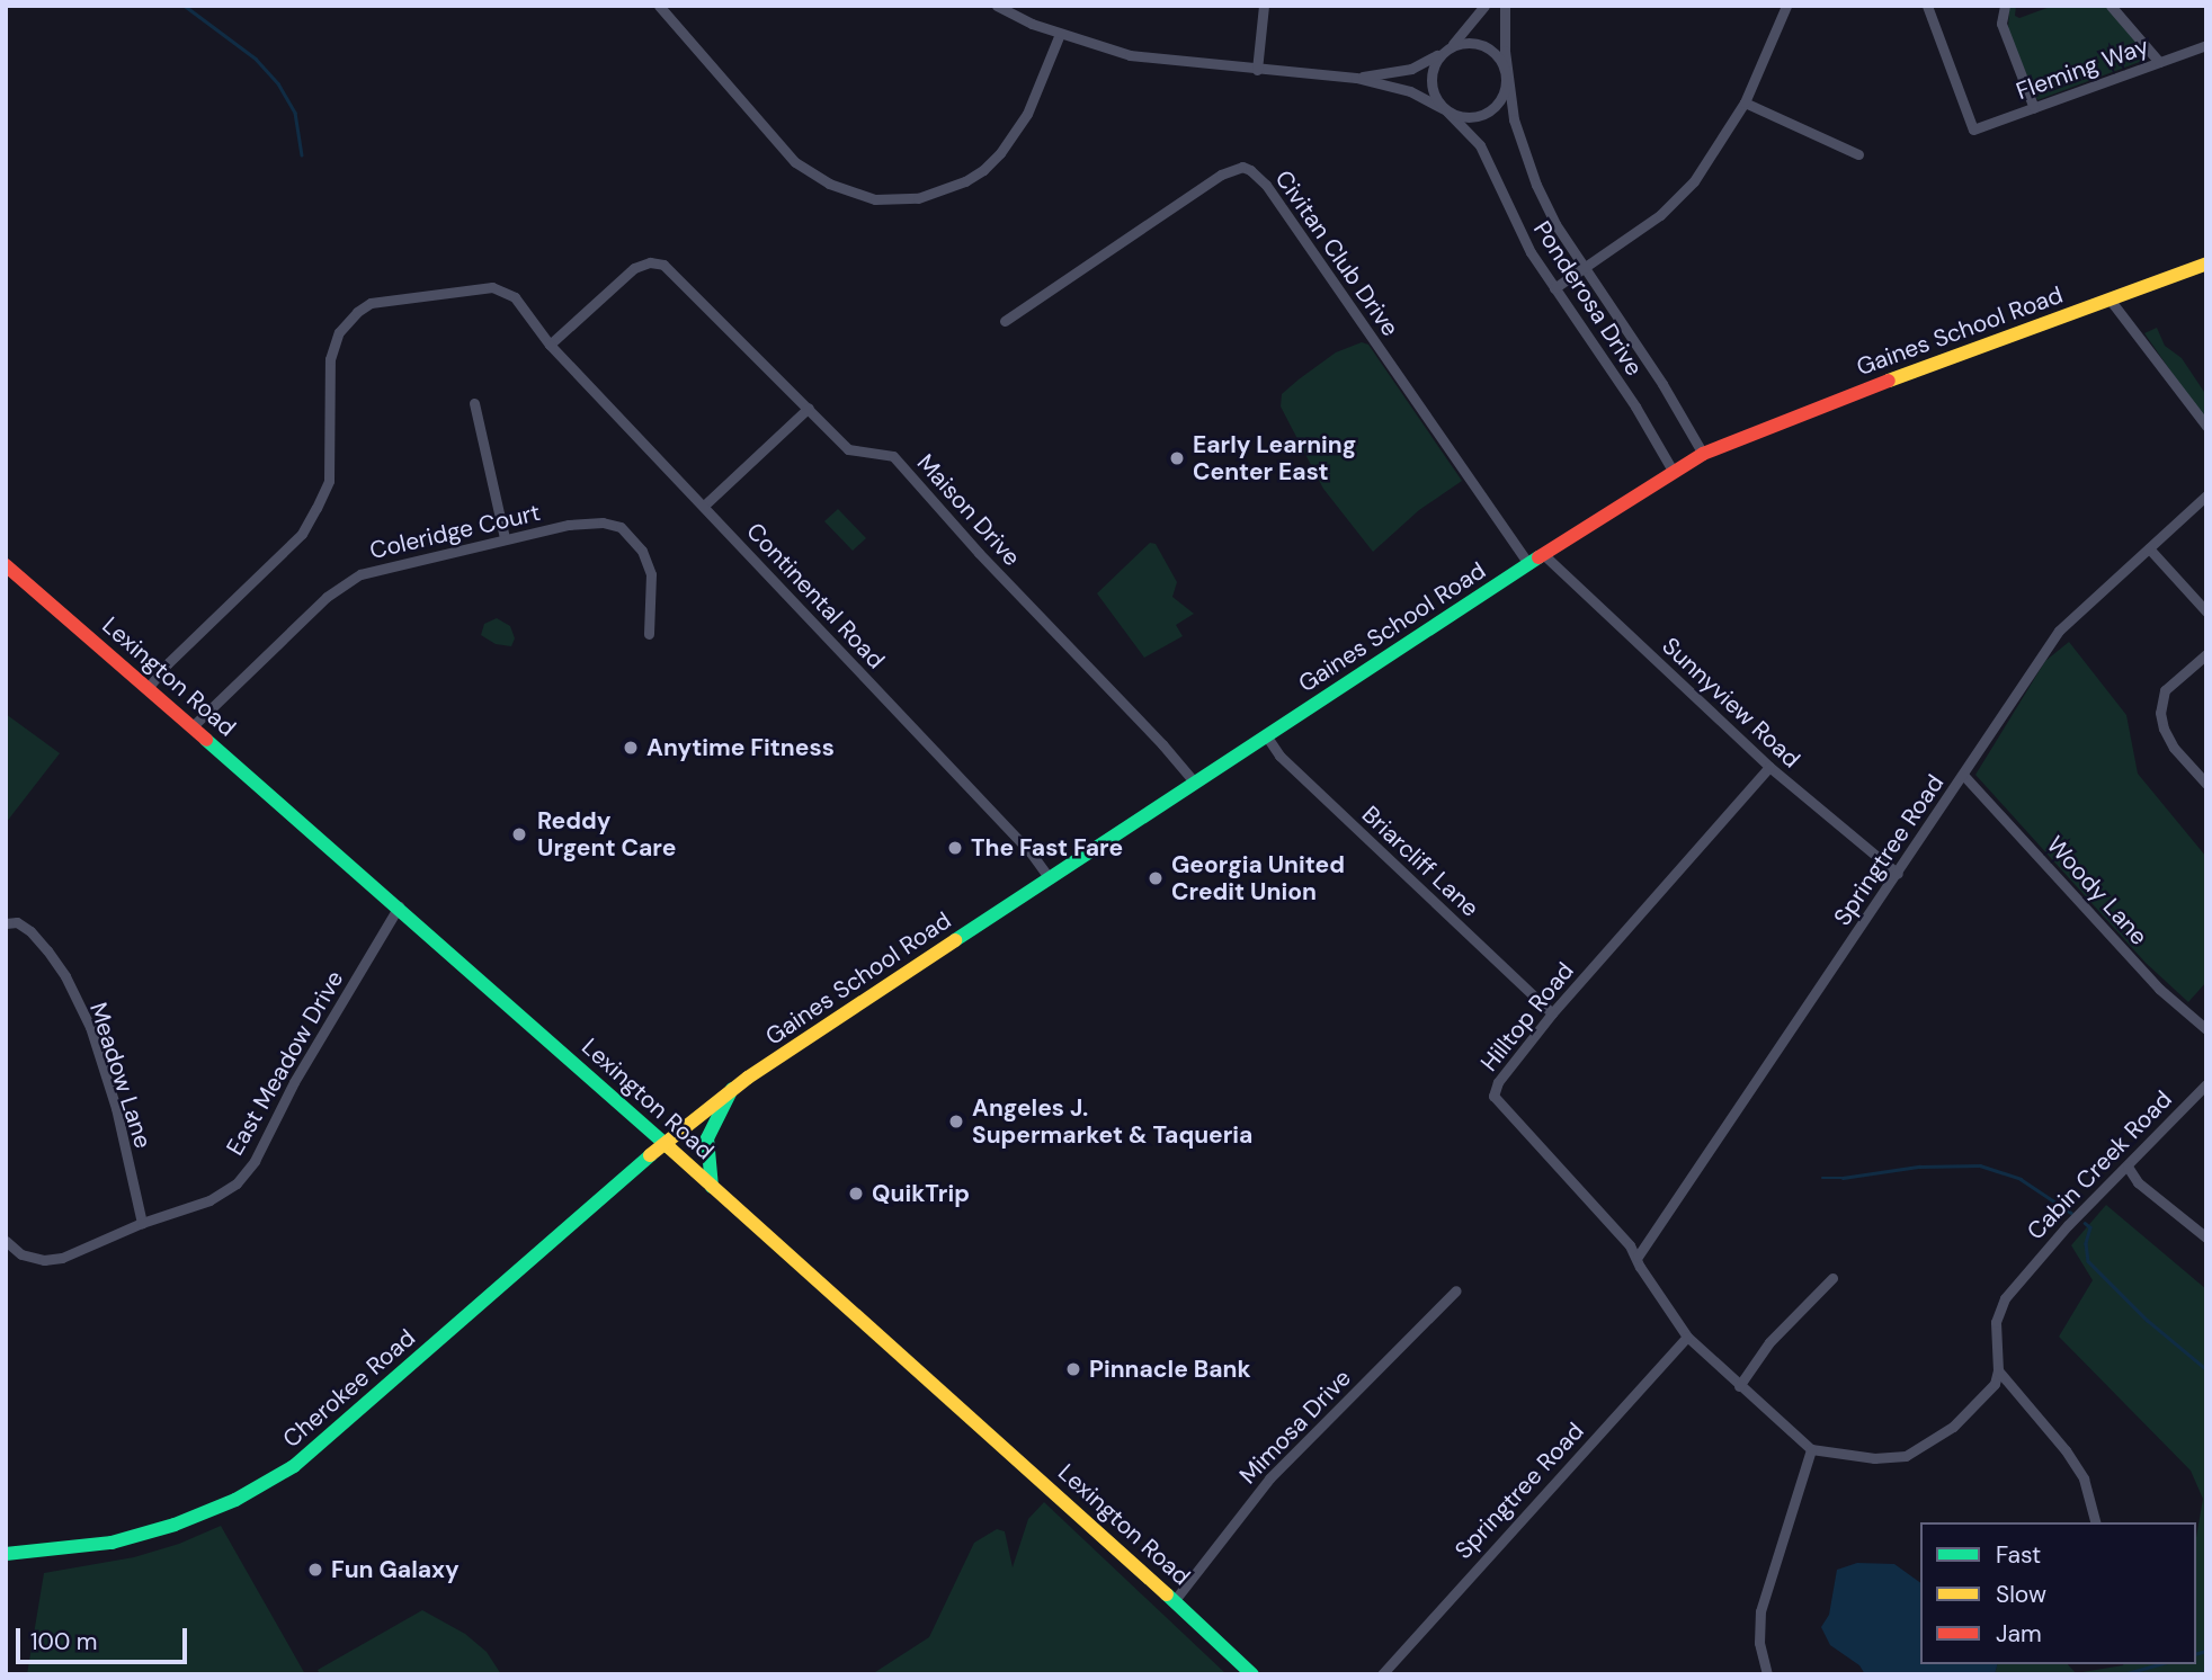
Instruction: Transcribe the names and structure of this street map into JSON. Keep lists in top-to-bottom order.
{
  "streets": {
    "main road": ["Gaines School Road", "Lexington Road", "Cherokee Road"],
    "street": [
      "Fleming Way",
      "Civitan Club Drive",
      "Ponderosa Drive",
      "Maison Drive",
      "Coleridge Court",
      "Continental Road",
      "Sunnyview Road",
      "Springtree Road",
      "Briarcliff Lane",
      "Woody Lane",
      "Hilltop Road",
      "East Meadow Drive",
      "Meadow Lane",
      "Cabin Creek Road",
      "Mimosa Drive"
    ]
  },
  "crossings": [
    ["Civitan Club Drive", "Gaines School Road"],
    ["Ponderosa Drive", "Gaines School Road"],
    ["Gaines School Road", "Maison Drive"],
    ["Gaines School Road", "Continental Road"],
    ["Gaines School Road", "Lexington Road"],
    ["Gaines School Road", "Sunnyview Road"],
    ["Gaines School Road", "Briarcliff Lane"],
    ["Gaines School Road", "Cherokee Road"],
    ["Maison Drive", "Continental Road"],
    ["Coleridge Court", "Lexington Road"],
    ["Continental Road", "Lexington Road"],
    ["Lexington Road", "East Meadow Drive"],
    ["Lexington Road", "Cherokee Road"],
    ["Lexington Road", "Mimosa Drive"],
    ["Sunnyview Road", "Springtree Road"],
    ["Sunnyview Road", "Hilltop Road"],
    ["Springtree Road", "Woody Lane"],
    ["Springtree Road", "Hilltop Road"],
    ["Briarcliff Lane", "Hilltop Road"],
    ["East Meadow Drive", "Meadow Lane"]
  ],
  "places": [
    "Early Learning Center East",
    "Anytime Fitness",
    "Reddy Urgent Care",
    "The Fast Fare",
    "Georgia United Credit Union",
    "Angeles J. Supermarket & Taqueria",
    "QuikTrip",
    "Pinnacle Bank",
    "Fun Galaxy"
  ],
  "legend": ["Fast", "Slow", "Jam"],
  "scale_bar": "100 m"
}
